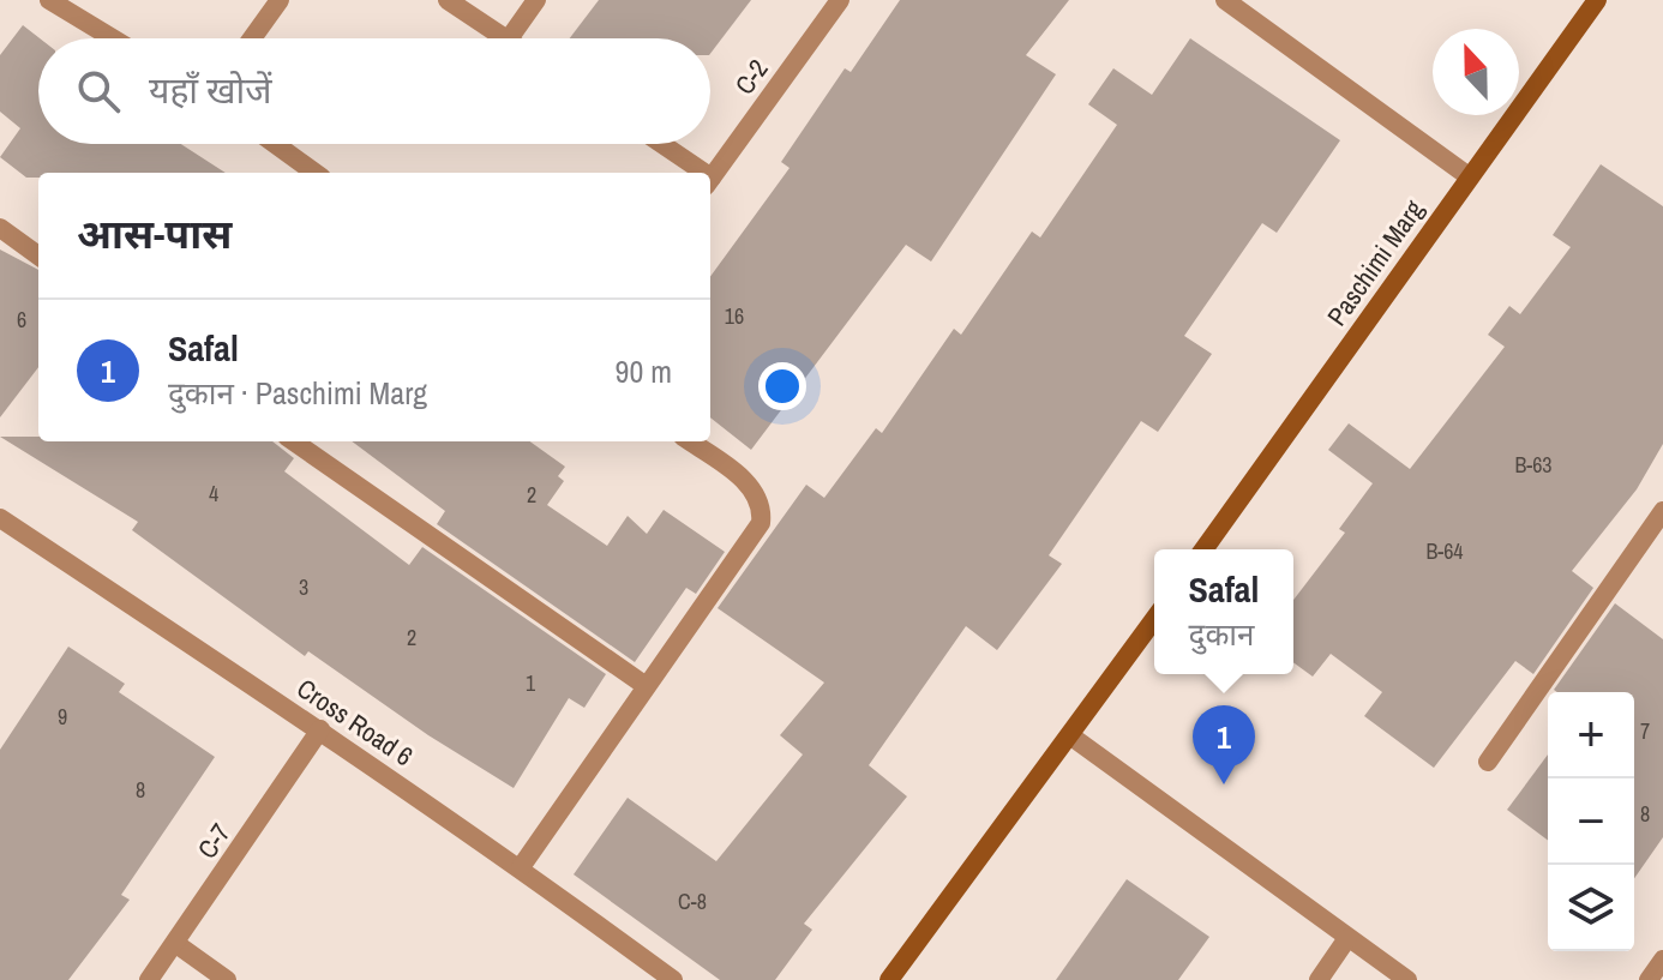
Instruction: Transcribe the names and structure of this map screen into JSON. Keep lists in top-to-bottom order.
{
  "streets": {
    "main road": ["Paschimi Marg"],
    "street": ["C-2", "Cross Road 6", "C-7"]
  },
  "crossings": [
    ["Cross Road 6", "C-7"]
  ],
  "house_numbers": [
    "16",
    "6",
    "B-63",
    "4",
    "2",
    "B-64",
    "3",
    "2",
    "1",
    "9",
    "7",
    "8",
    "8",
    "C-8"
  ],
  "north": "top",
  "page": {
    "search": "यहाँ खोजें",
    "heading": "आस-पास",
    "list": [
      {
        "mark": "1",
        "name": "Safal",
        "note": "दुकान · Paschimi Marg",
        "value": "90 m"
      }
    ],
    "popup": ["Safal", "दुकान"],
    "map_buttons": ["+", "−"],
    "pins": "1"
  }
}
